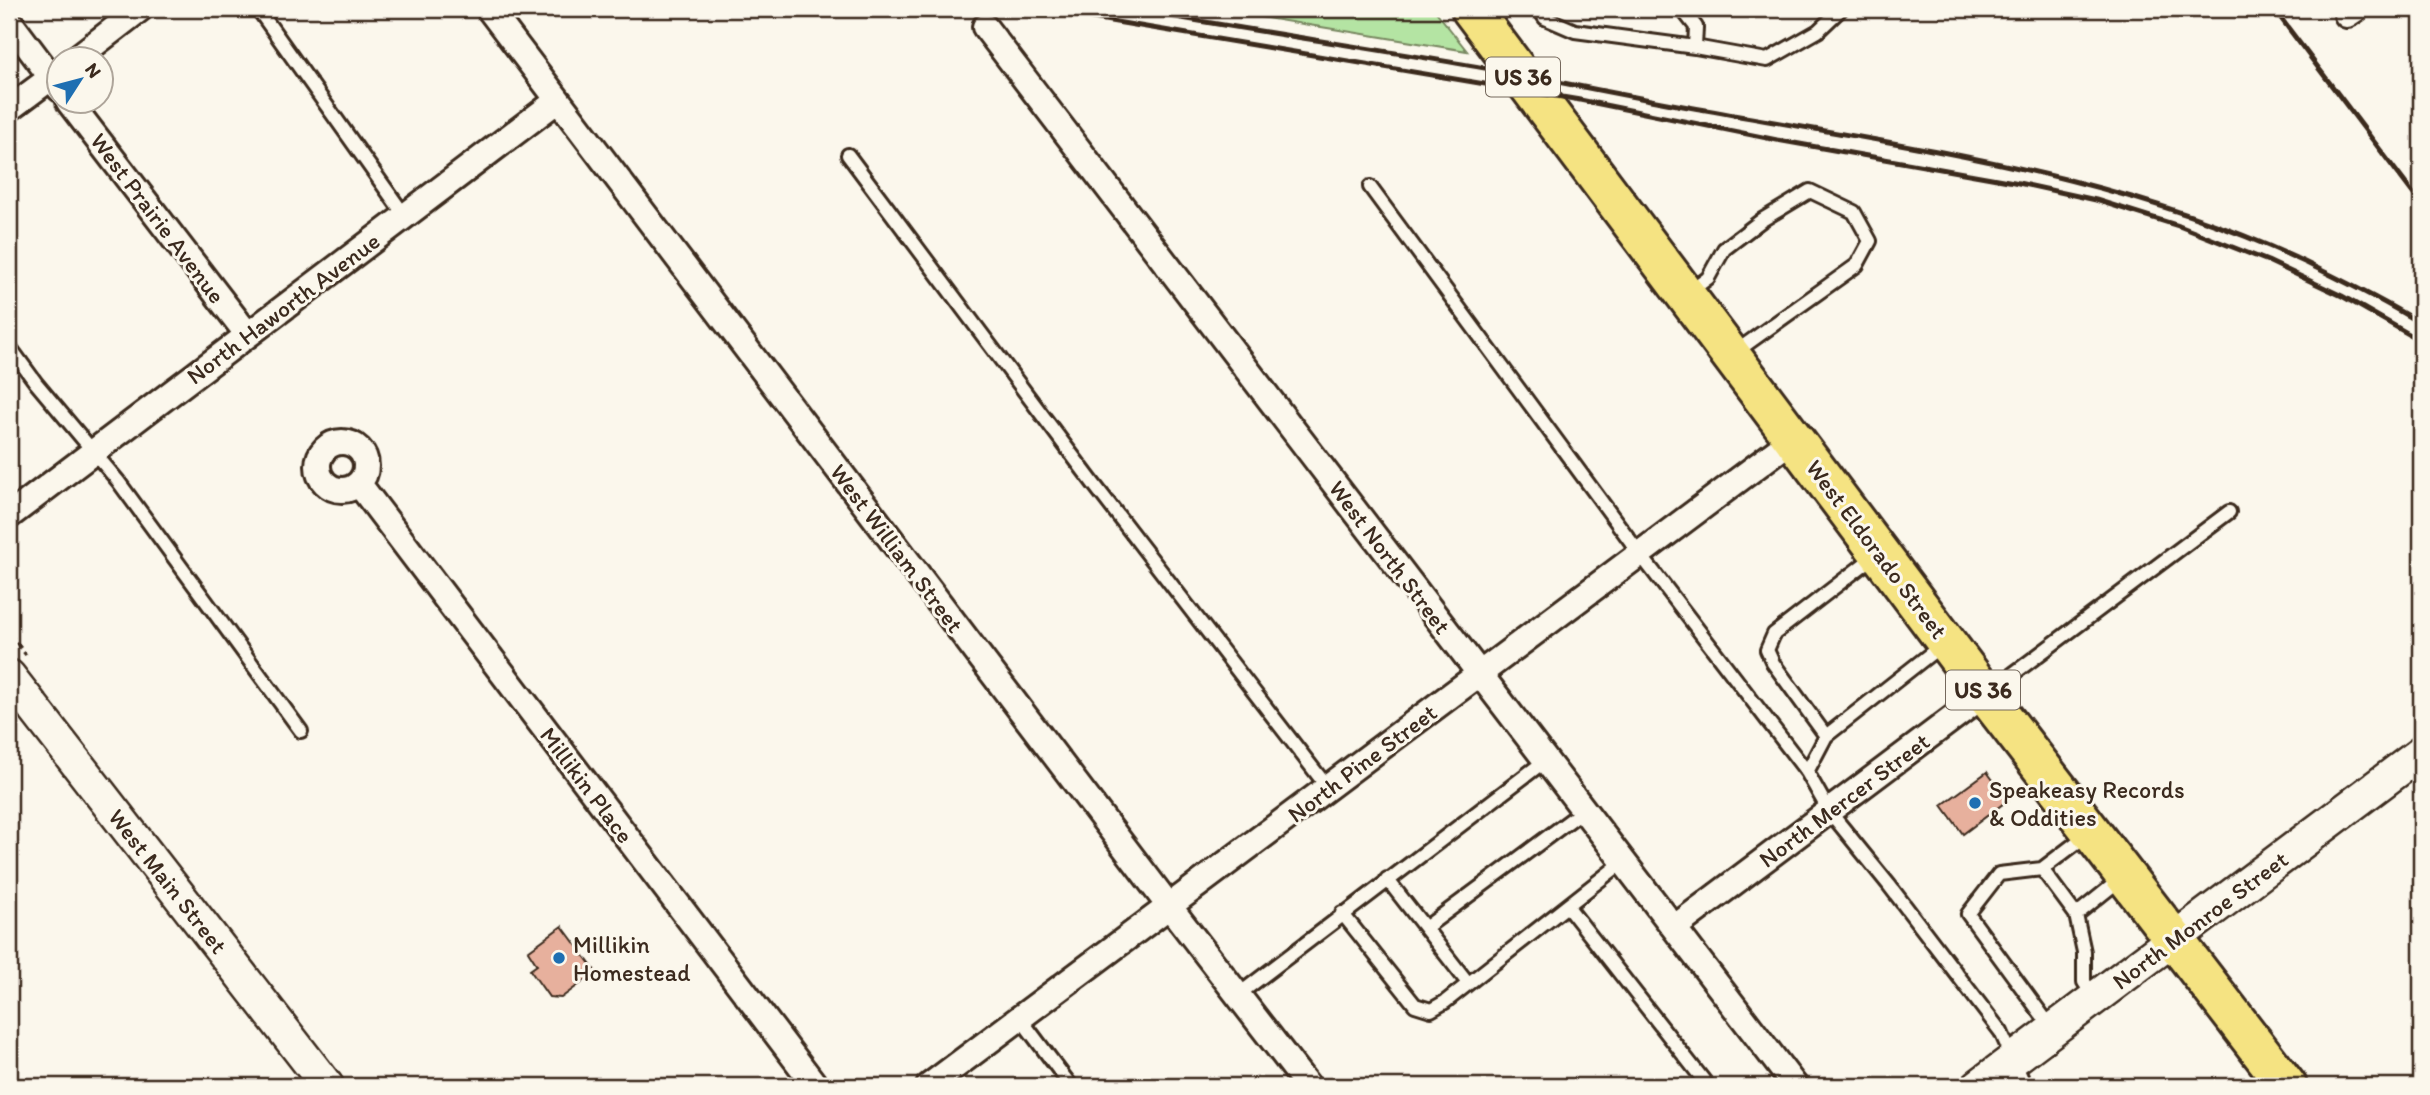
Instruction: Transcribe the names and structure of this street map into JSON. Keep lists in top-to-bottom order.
{
  "streets": {
    "main road": ["US 36", "West Eldorado Street"],
    "street": [
      "West Prairie Avenue",
      "North Haworth Avenue",
      "West William Street",
      "West North Street",
      "North Pine Street",
      "Millikin Place",
      "North Mercer Street",
      "West Main Street",
      "North Monroe Street"
    ]
  },
  "crossings": [
    ["West Prairie Avenue", "North Haworth Avenue"],
    ["North Haworth Avenue", "West William Street"],
    ["West William Street", "North Pine Street"],
    ["West Eldorado Street", "North Pine Street"],
    ["West Eldorado Street", "North Mercer Street"],
    ["West Eldorado Street", "North Monroe Street"],
    ["West North Street", "North Pine Street"],
    ["West North Street", "North Mercer Street"]
  ],
  "places": ["Speakeasy Records & Oddities", "Millikin Homestead"],
  "north": "top right"
}
